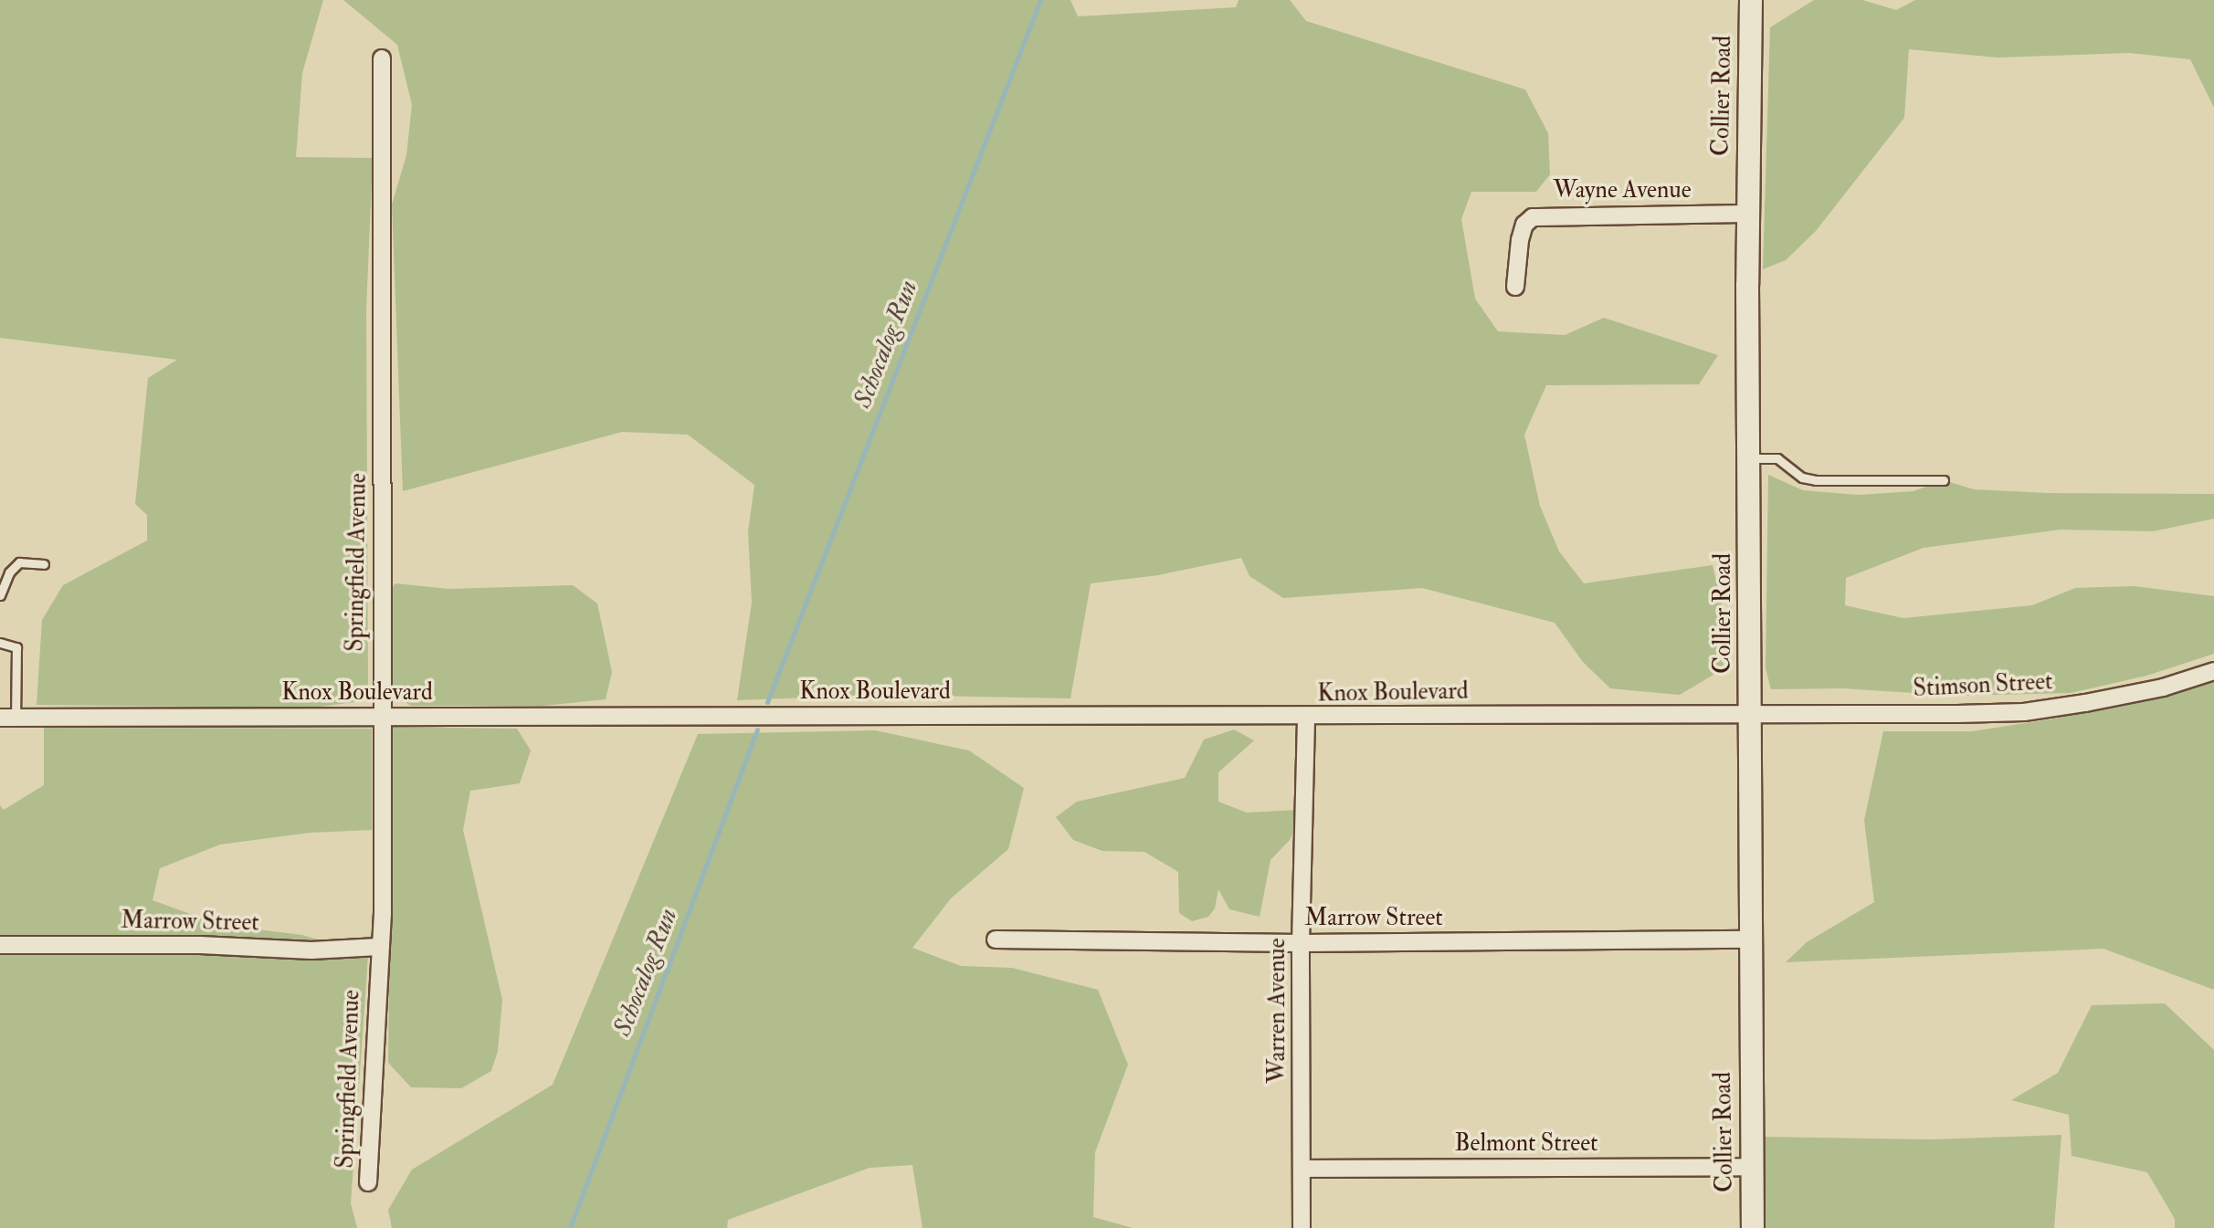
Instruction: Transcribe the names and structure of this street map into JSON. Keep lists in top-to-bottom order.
{
  "streets": {
    "street": [
      "Collier Road",
      "Wayne Avenue",
      "Springfield Avenue",
      "Stimson Street",
      "Knox Boulevard",
      "Marrow Street",
      "Warren Avenue",
      "Belmont Street"
    ]
  },
  "crossings": [
    ["Collier Road", "Wayne Avenue"],
    ["Collier Road", "Stimson Street"],
    ["Collier Road", "Knox Boulevard"],
    ["Collier Road", "Marrow Street"],
    ["Collier Road", "Belmont Street"],
    ["Springfield Avenue", "Knox Boulevard"],
    ["Springfield Avenue", "Marrow Street"],
    ["Stimson Street", "Knox Boulevard"],
    ["Knox Boulevard", "Warren Avenue"],
    ["Marrow Street", "Warren Avenue"],
    ["Warren Avenue", "Belmont Street"]
  ],
  "water": ["Schocalog Run"]
}
